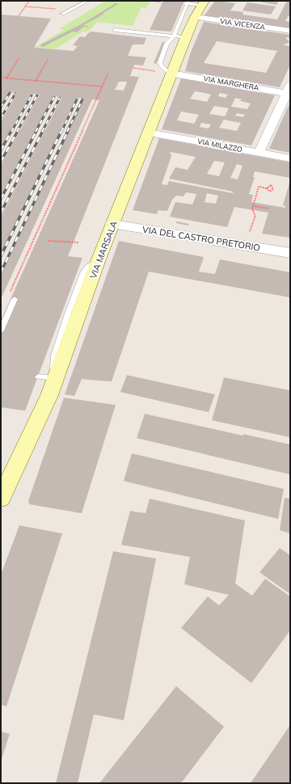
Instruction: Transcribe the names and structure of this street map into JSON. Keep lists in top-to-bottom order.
{
  "streets": {
    "main road": ["VIA MARSALA"],
    "street": [
      "VIA VICENZA",
      "VIA MARGHERA",
      "VIA MILAZZO",
      "VIA DEL CASTRO PRETORIO"
    ]
  },
  "crossings": [
    ["VIA VICENZA", "VIA MARSALA"],
    ["VIA MARGHERA", "VIA MARSALA"],
    ["VIA MILAZZO", "VIA MARSALA"],
    ["VIA DEL CASTRO PRETORIO", "VIA MARSALA"]
  ]
}
